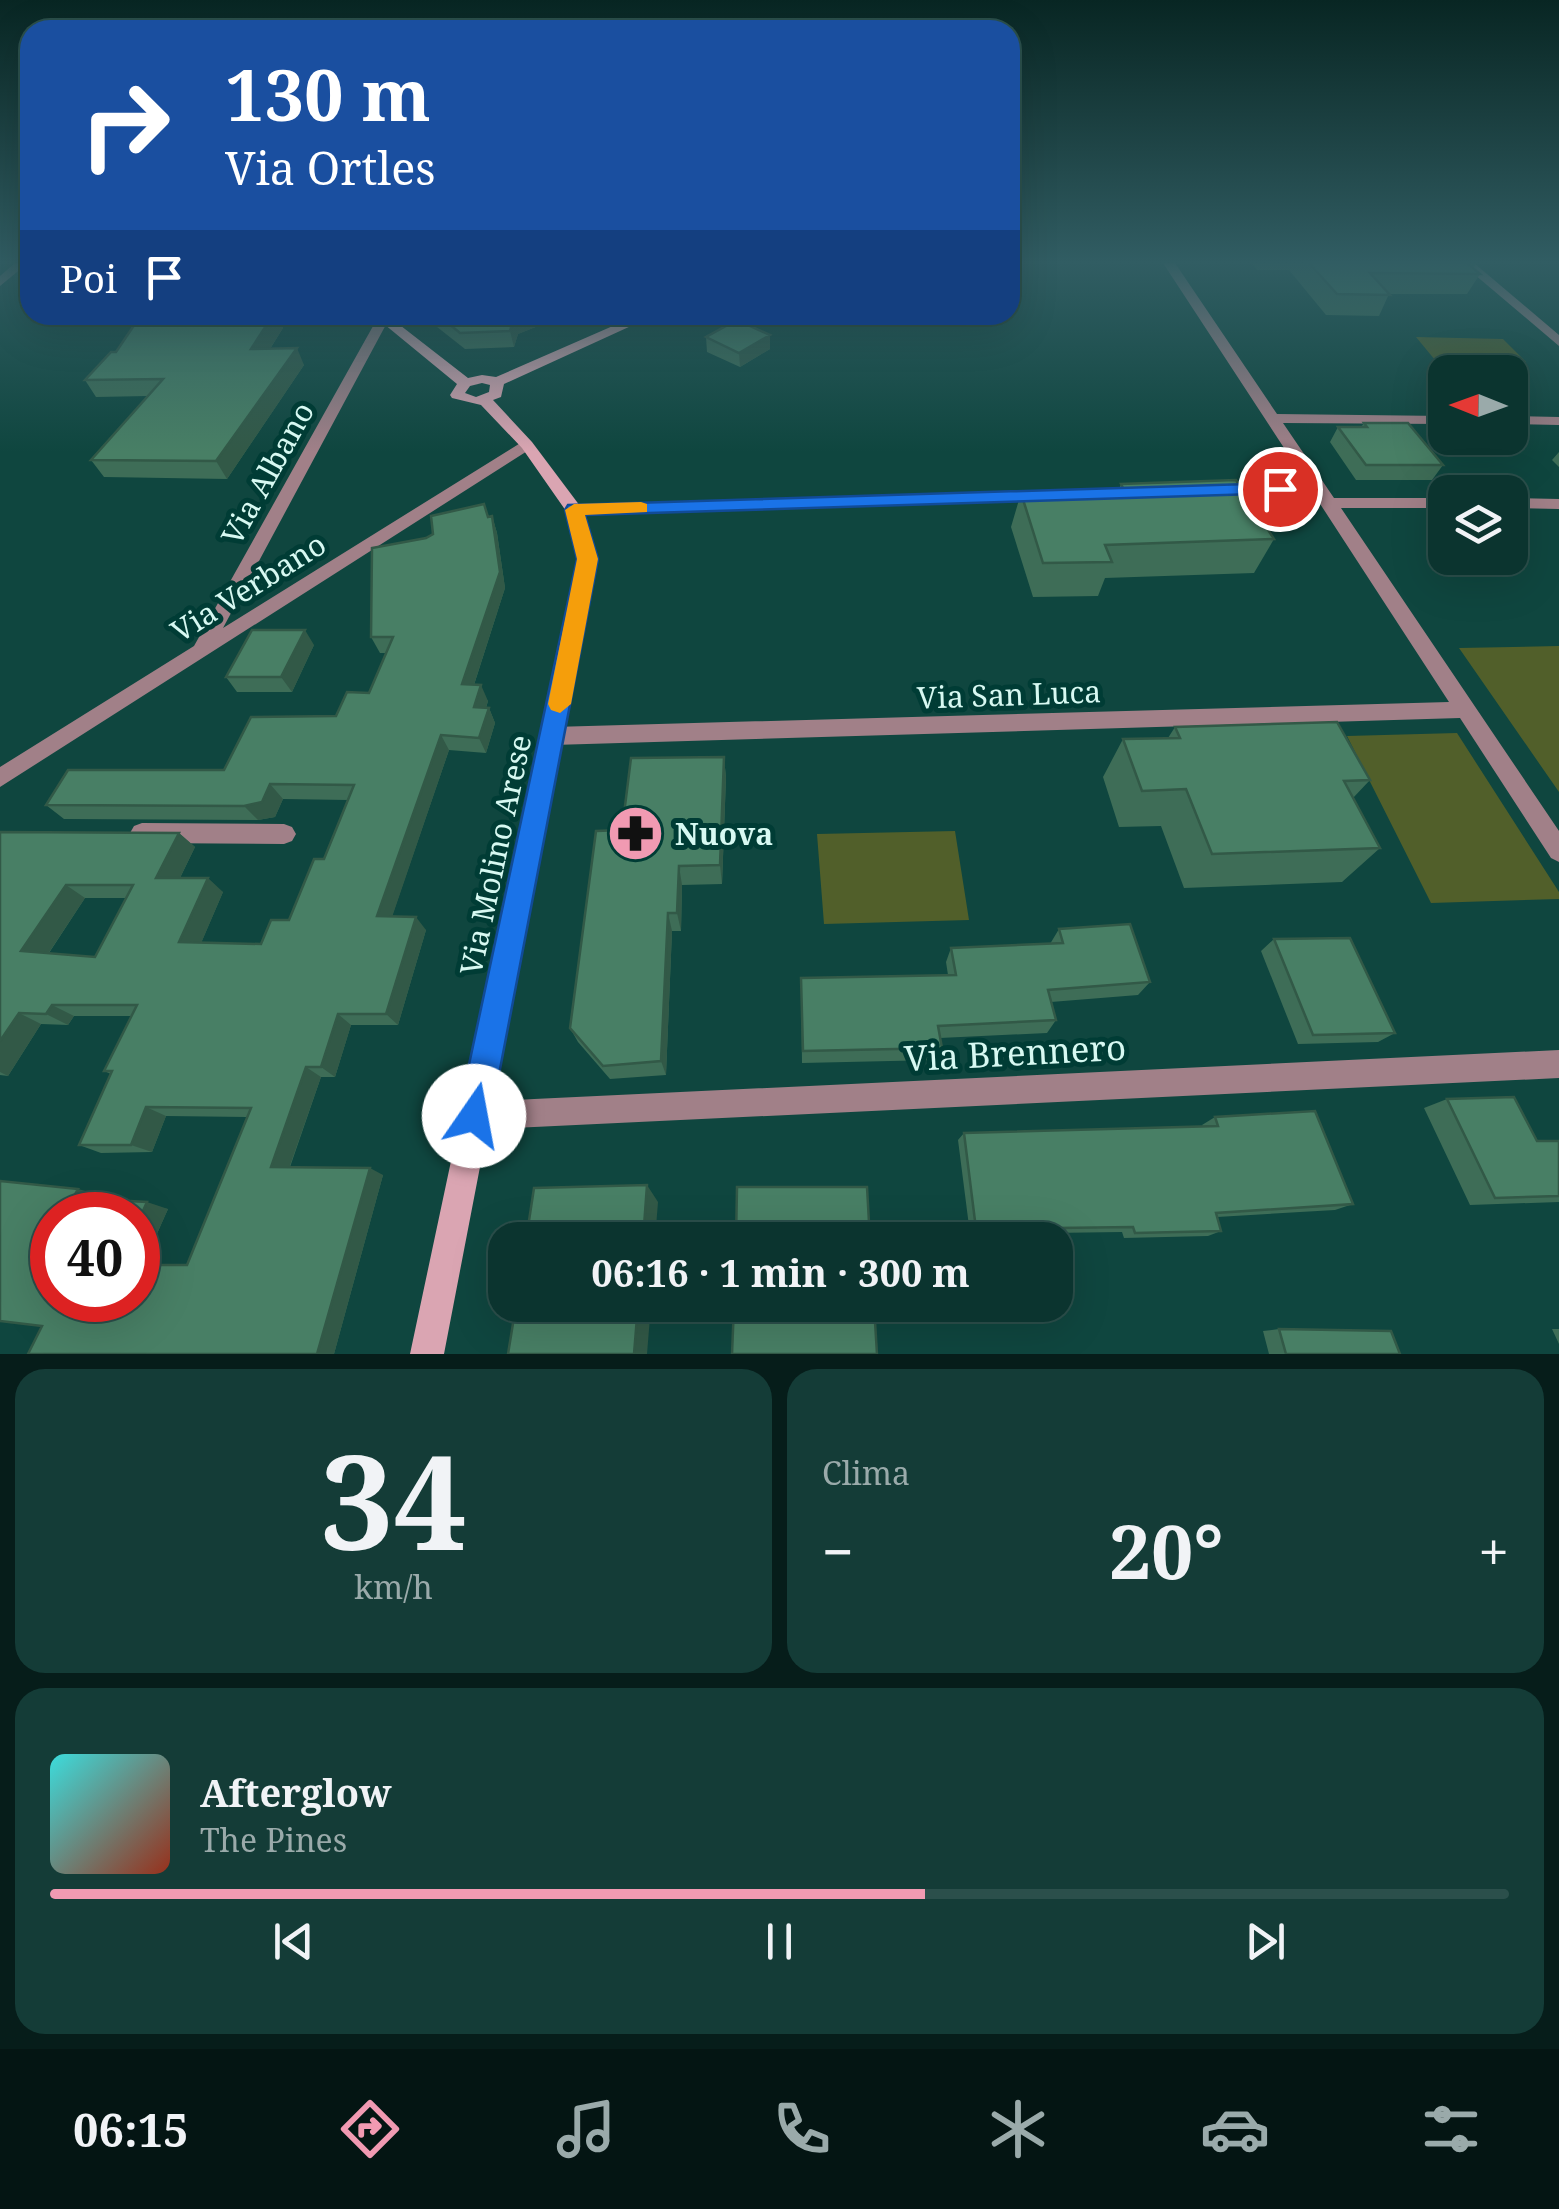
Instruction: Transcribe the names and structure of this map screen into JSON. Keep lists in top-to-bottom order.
{
  "streets": {
    "street": [
      "Via Albano",
      "Via Verbano",
      "Via San Luca",
      "Via Molino Arese",
      "Via Brennero"
    ]
  },
  "crossings": [
    ["Via Albano", "Via Verbano"],
    ["Via Verbano", "Via Molino Arese"],
    ["Via San Luca", "Via Molino Arese"],
    ["Via Molino Arese", "Via Brennero"]
  ],
  "places": {
    "pharmacy": ["Nuova"]
  },
  "north": "left",
  "page": {
    "turn": ["130 m", "Via Ortles"],
    "then": "Poi",
    "limit": "40",
    "trip": "06:16 · 1 min · 300 m",
    "tile": [
      ["34", "km/h"],
      "Clima"
    ],
    "heat": ["−", "20°", "+"],
    "song": ["Afterglow", "The Pines"],
    "tabs": "06:15"
  }
}
